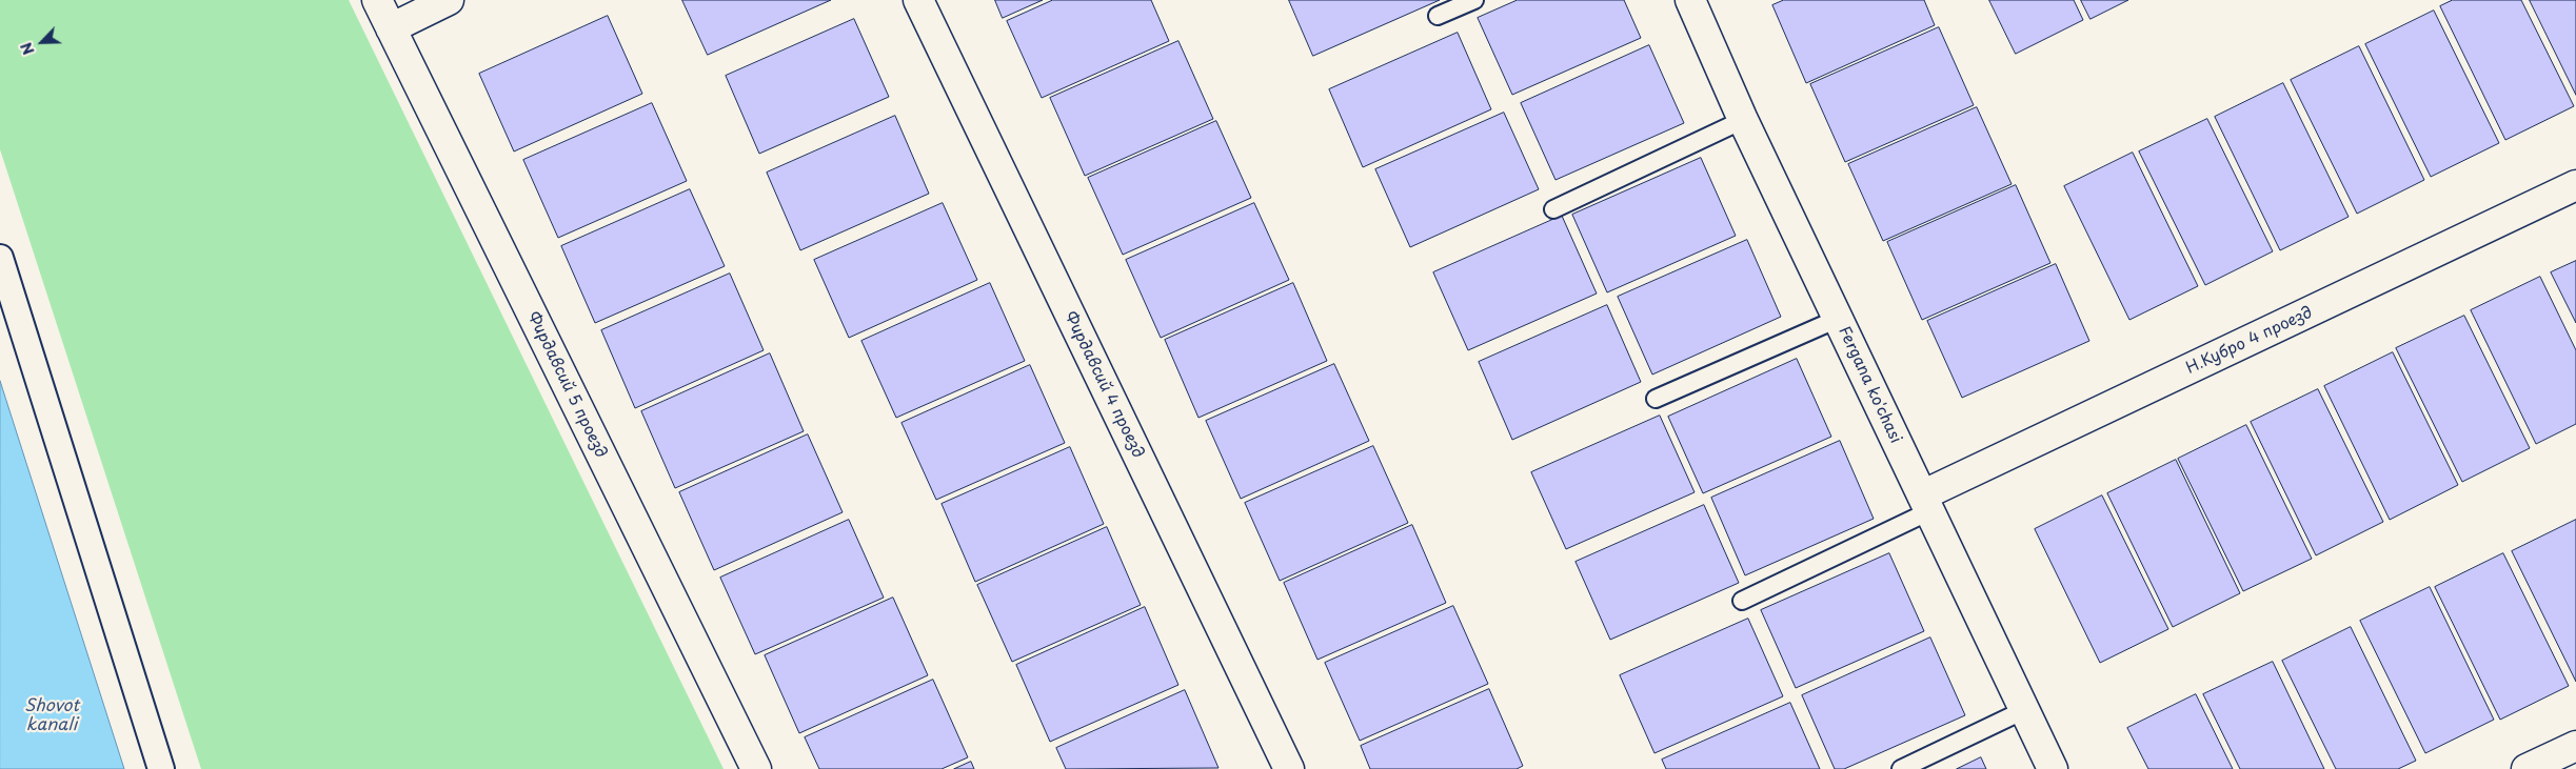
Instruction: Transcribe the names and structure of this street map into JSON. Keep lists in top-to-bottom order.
{
  "streets": {
    "street": [
      "Н.Кубро 4 проезд",
      "Фирдавсий 5 проезд",
      "Фирдавсий 4 проезд",
      "Fergana ko'chasi"
    ]
  },
  "crossings": [
    ["Н.Кубро 4 проезд", "Fergana ko'chasi"]
  ],
  "water": ["Shovot kanali"],
  "north": "bottom left"
}
